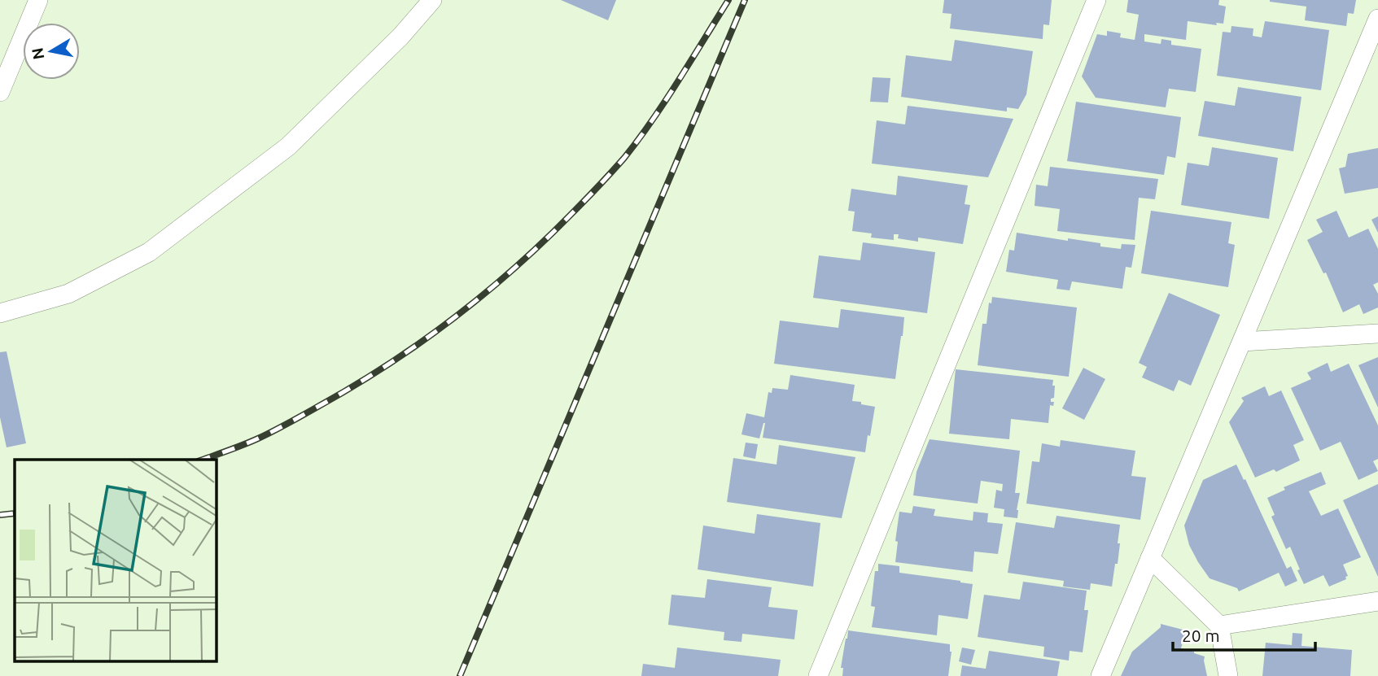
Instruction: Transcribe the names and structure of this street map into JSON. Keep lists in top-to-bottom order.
{
  "scale_bar": "20 m",
  "north": "left"
}
